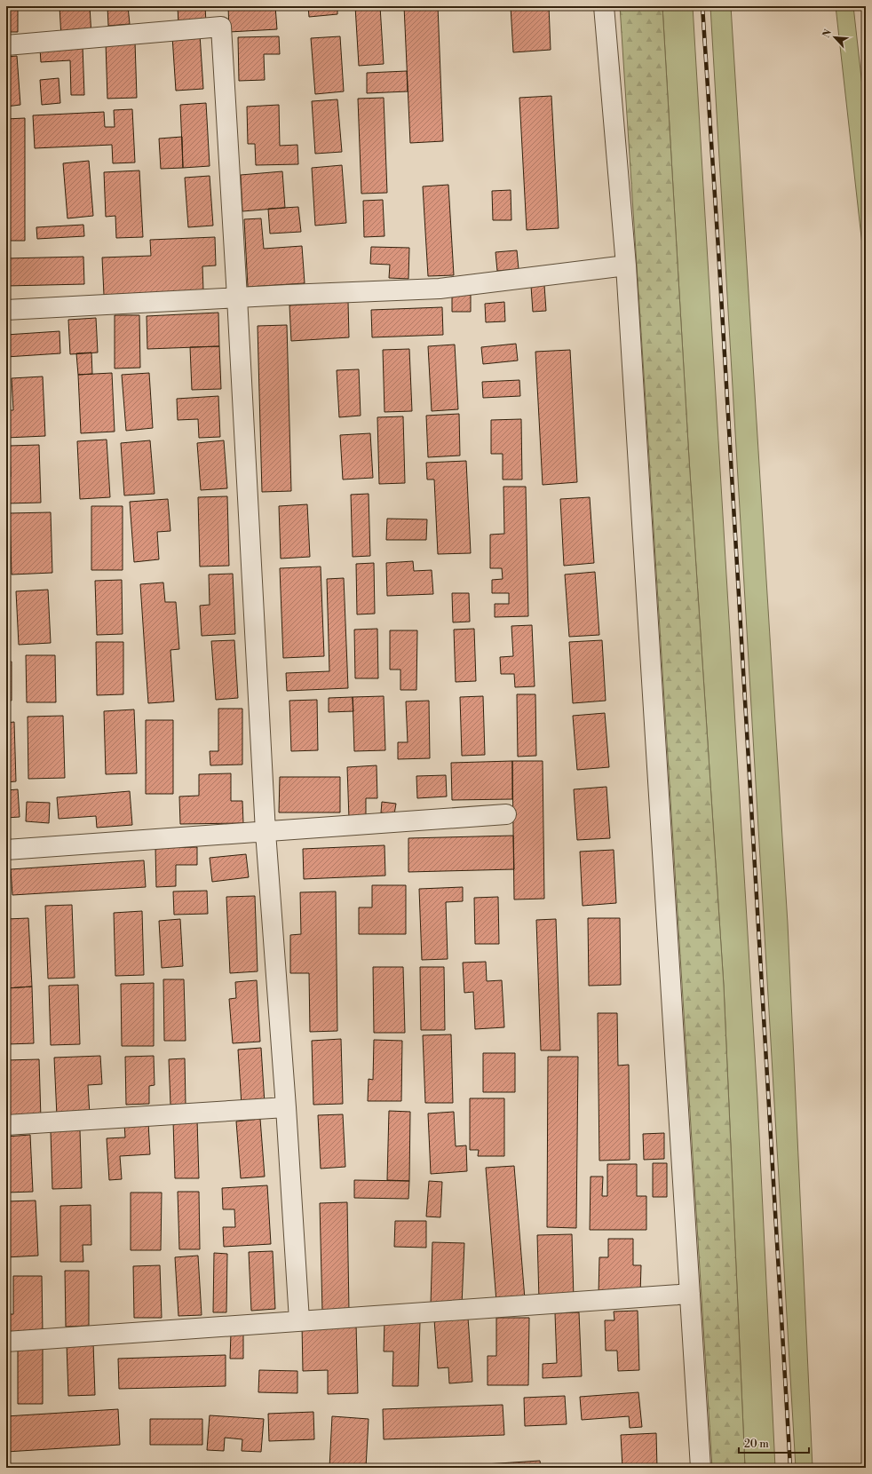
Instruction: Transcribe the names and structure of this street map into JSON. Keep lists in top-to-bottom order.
{
  "scale_bar": "20 m",
  "north": "top left"
}
